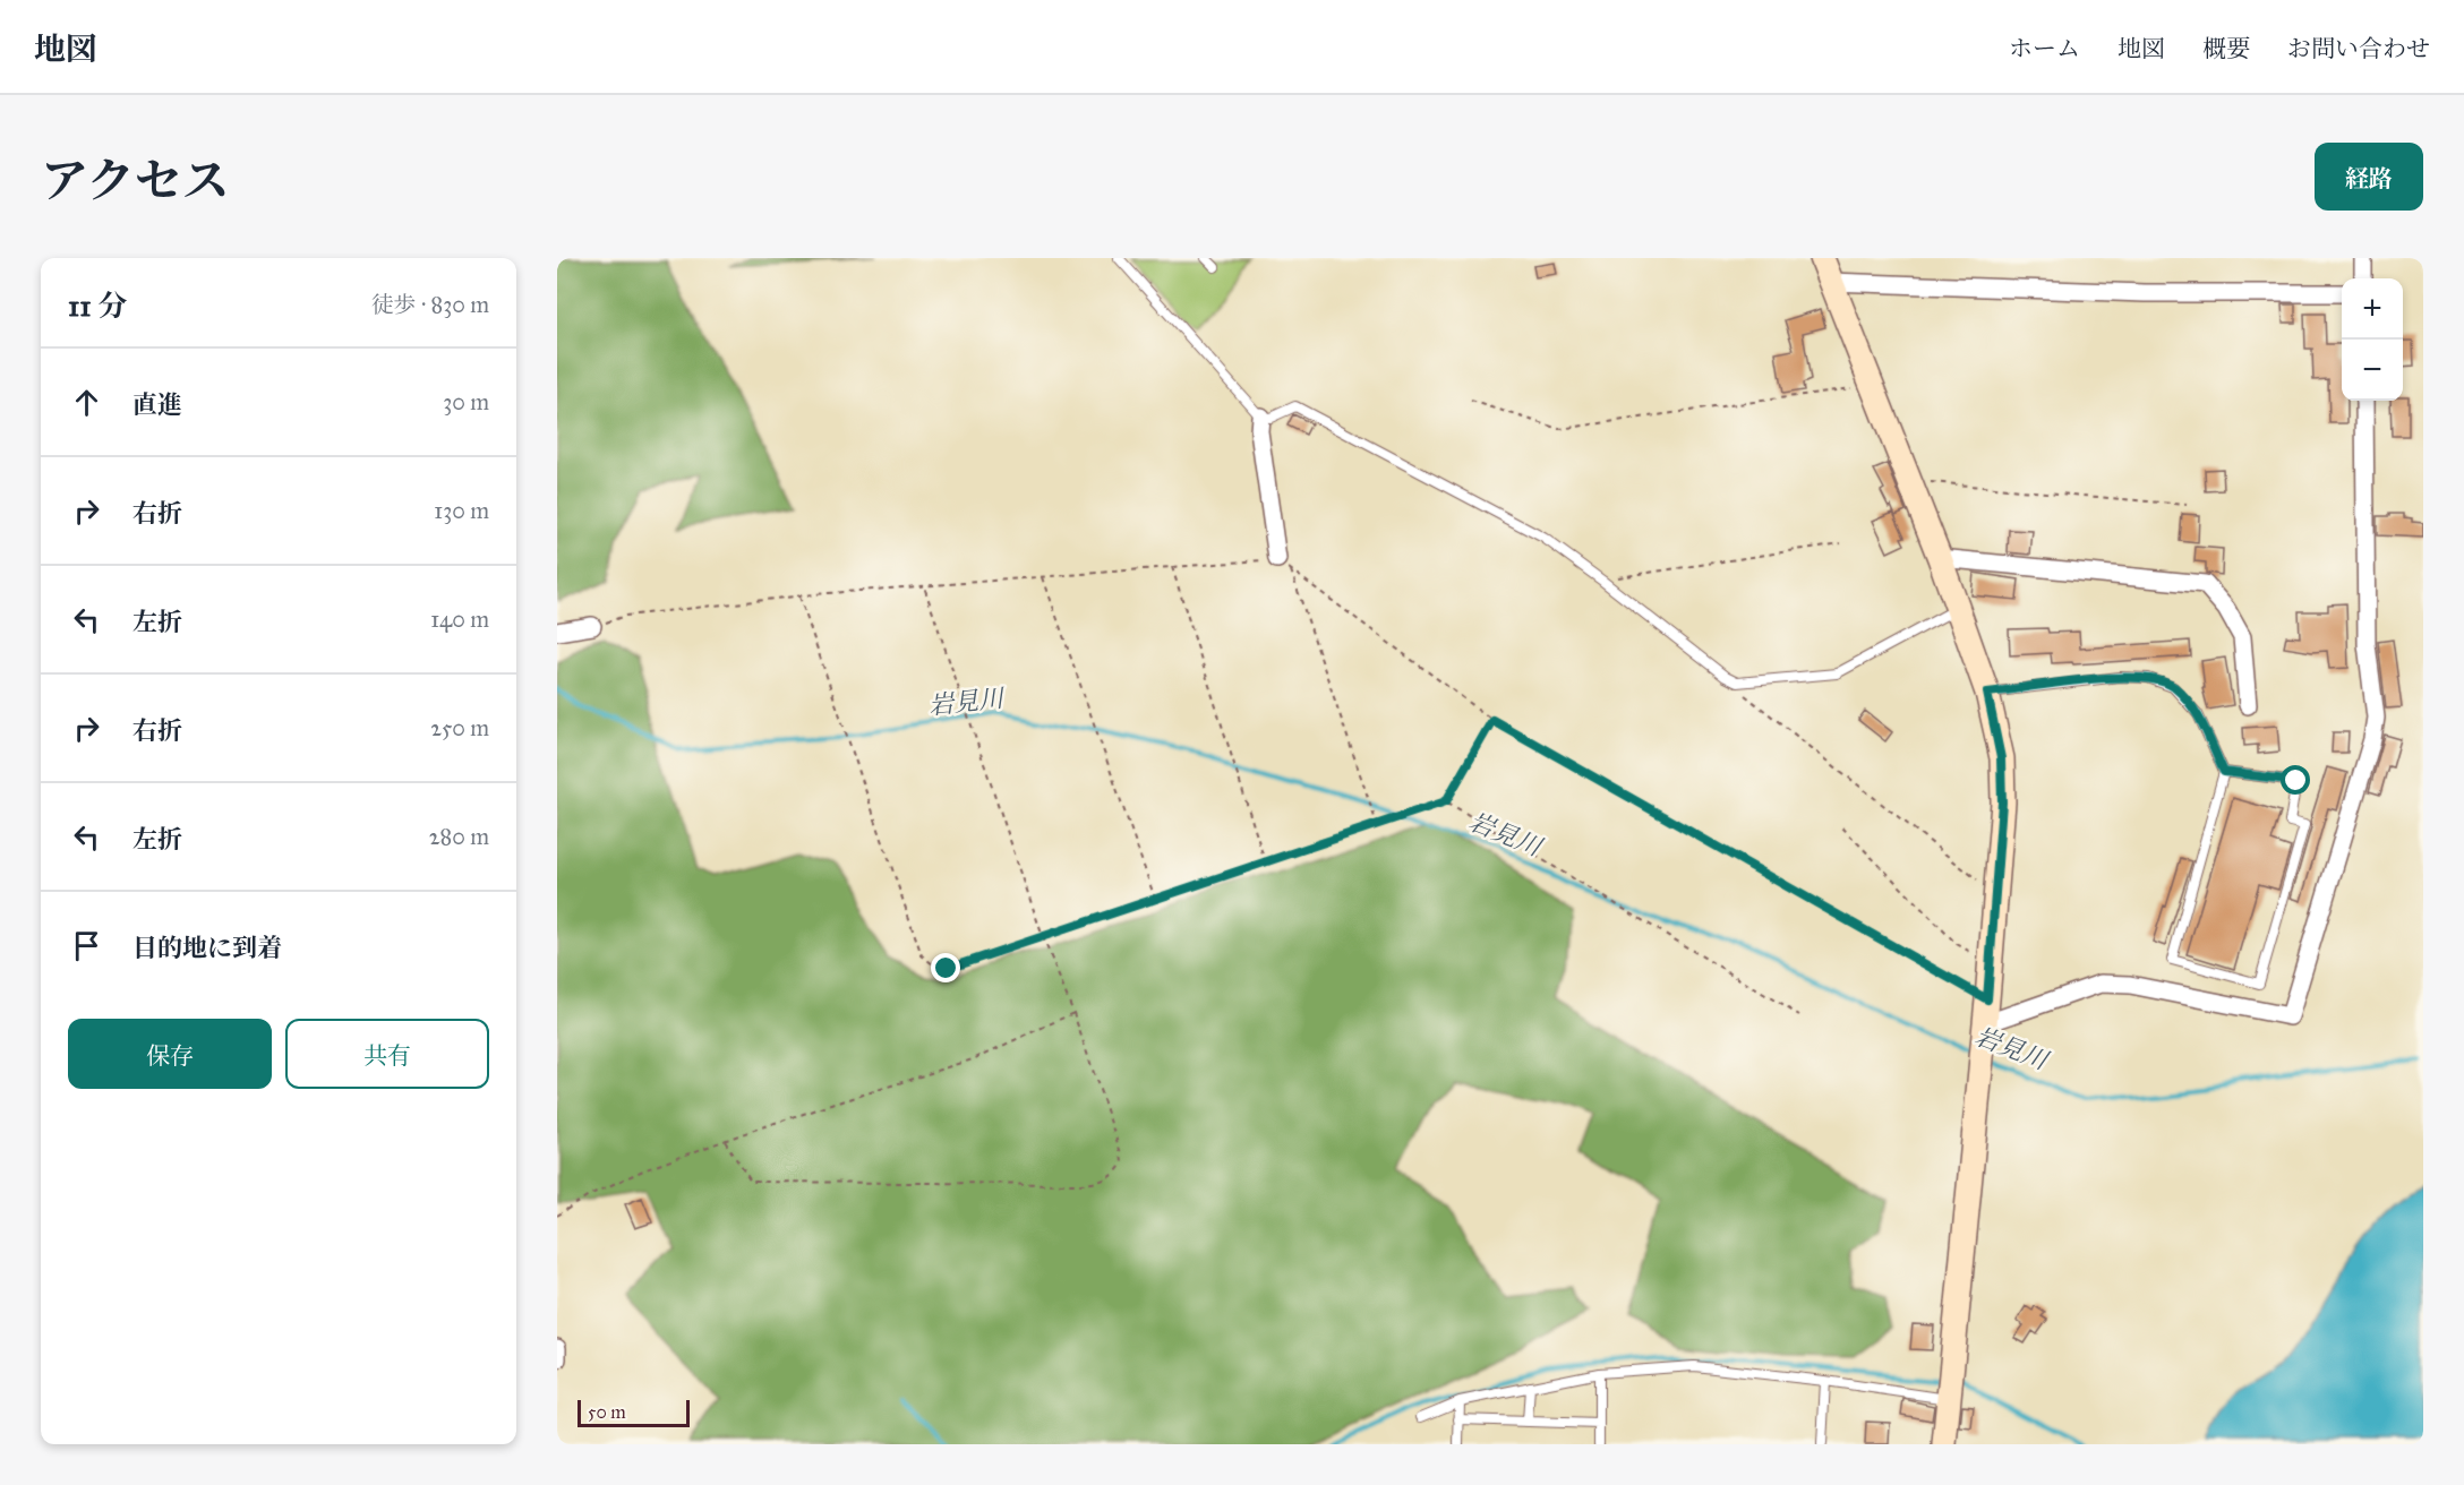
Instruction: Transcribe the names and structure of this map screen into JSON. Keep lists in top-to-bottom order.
{
  "water": ["岩見川"],
  "scale_bar": "50 m",
  "page": {
    "header": "地図",
    "nav": [
      "ホーム",
      "地図",
      "概要",
      "お問い合わせ"
    ],
    "title": "アクセス",
    "buttons": [
      "経路",
      ["保存", "共有"]
    ],
    "heading": ["11 分", "徒歩 · 830 m"],
    "map_buttons": ["+", "−"],
    "list": [
      ["直進", "30 m"],
      ["右折", "130 m"],
      ["左折", "140 m"],
      ["右折", "250 m"],
      ["左折", "280 m"],
      "目的地に到着"
    ],
    "scale": "50 m"
  }
}
